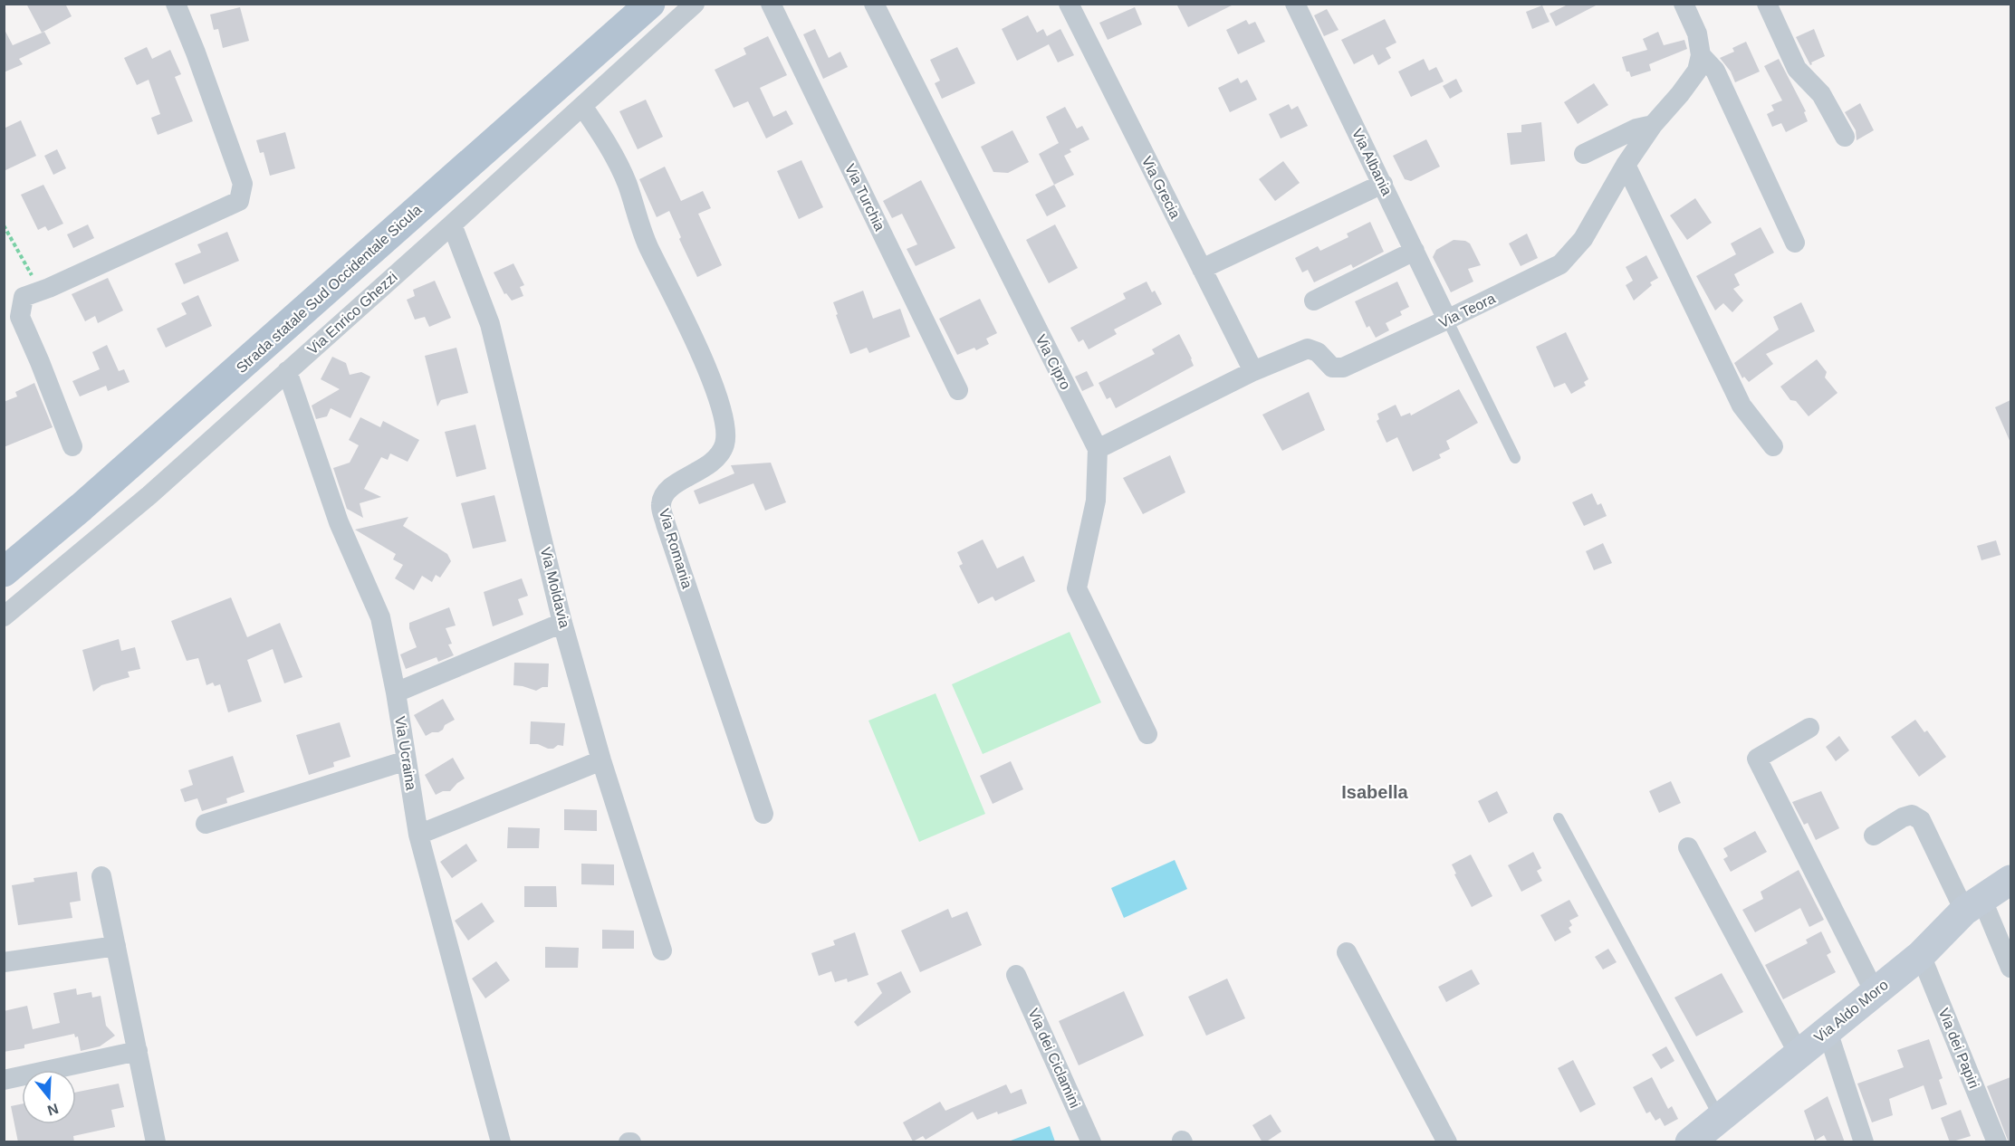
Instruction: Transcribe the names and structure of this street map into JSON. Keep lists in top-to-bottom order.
{
  "streets": {
    "main road": ["Strada statale Sud Occidentale Sicula"],
    "street": [
      "Via Albania",
      "Via Grecia",
      "Via Turchia",
      "Via Teora",
      "Via Enrico Ghezzi",
      "Via Cipro",
      "Via Romania",
      "Via Moldavia",
      "Via Ucraina",
      "Via Aldo Moro",
      "Via dei Papiri",
      "Via dei Ciclamini"
    ]
  },
  "crossings": [
    ["Via Albania", "Via Teora"],
    ["Via Grecia", "Via Teora"],
    ["Via Teora", "Via Cipro"],
    ["Via Enrico Ghezzi", "Via Romania"],
    ["Via Enrico Ghezzi", "Via Moldavia"],
    ["Via Enrico Ghezzi", "Via Ucraina"],
    ["Via Aldo Moro", "Via dei Papiri"]
  ],
  "districts": ["Isabella"],
  "north": "bottom"
}
